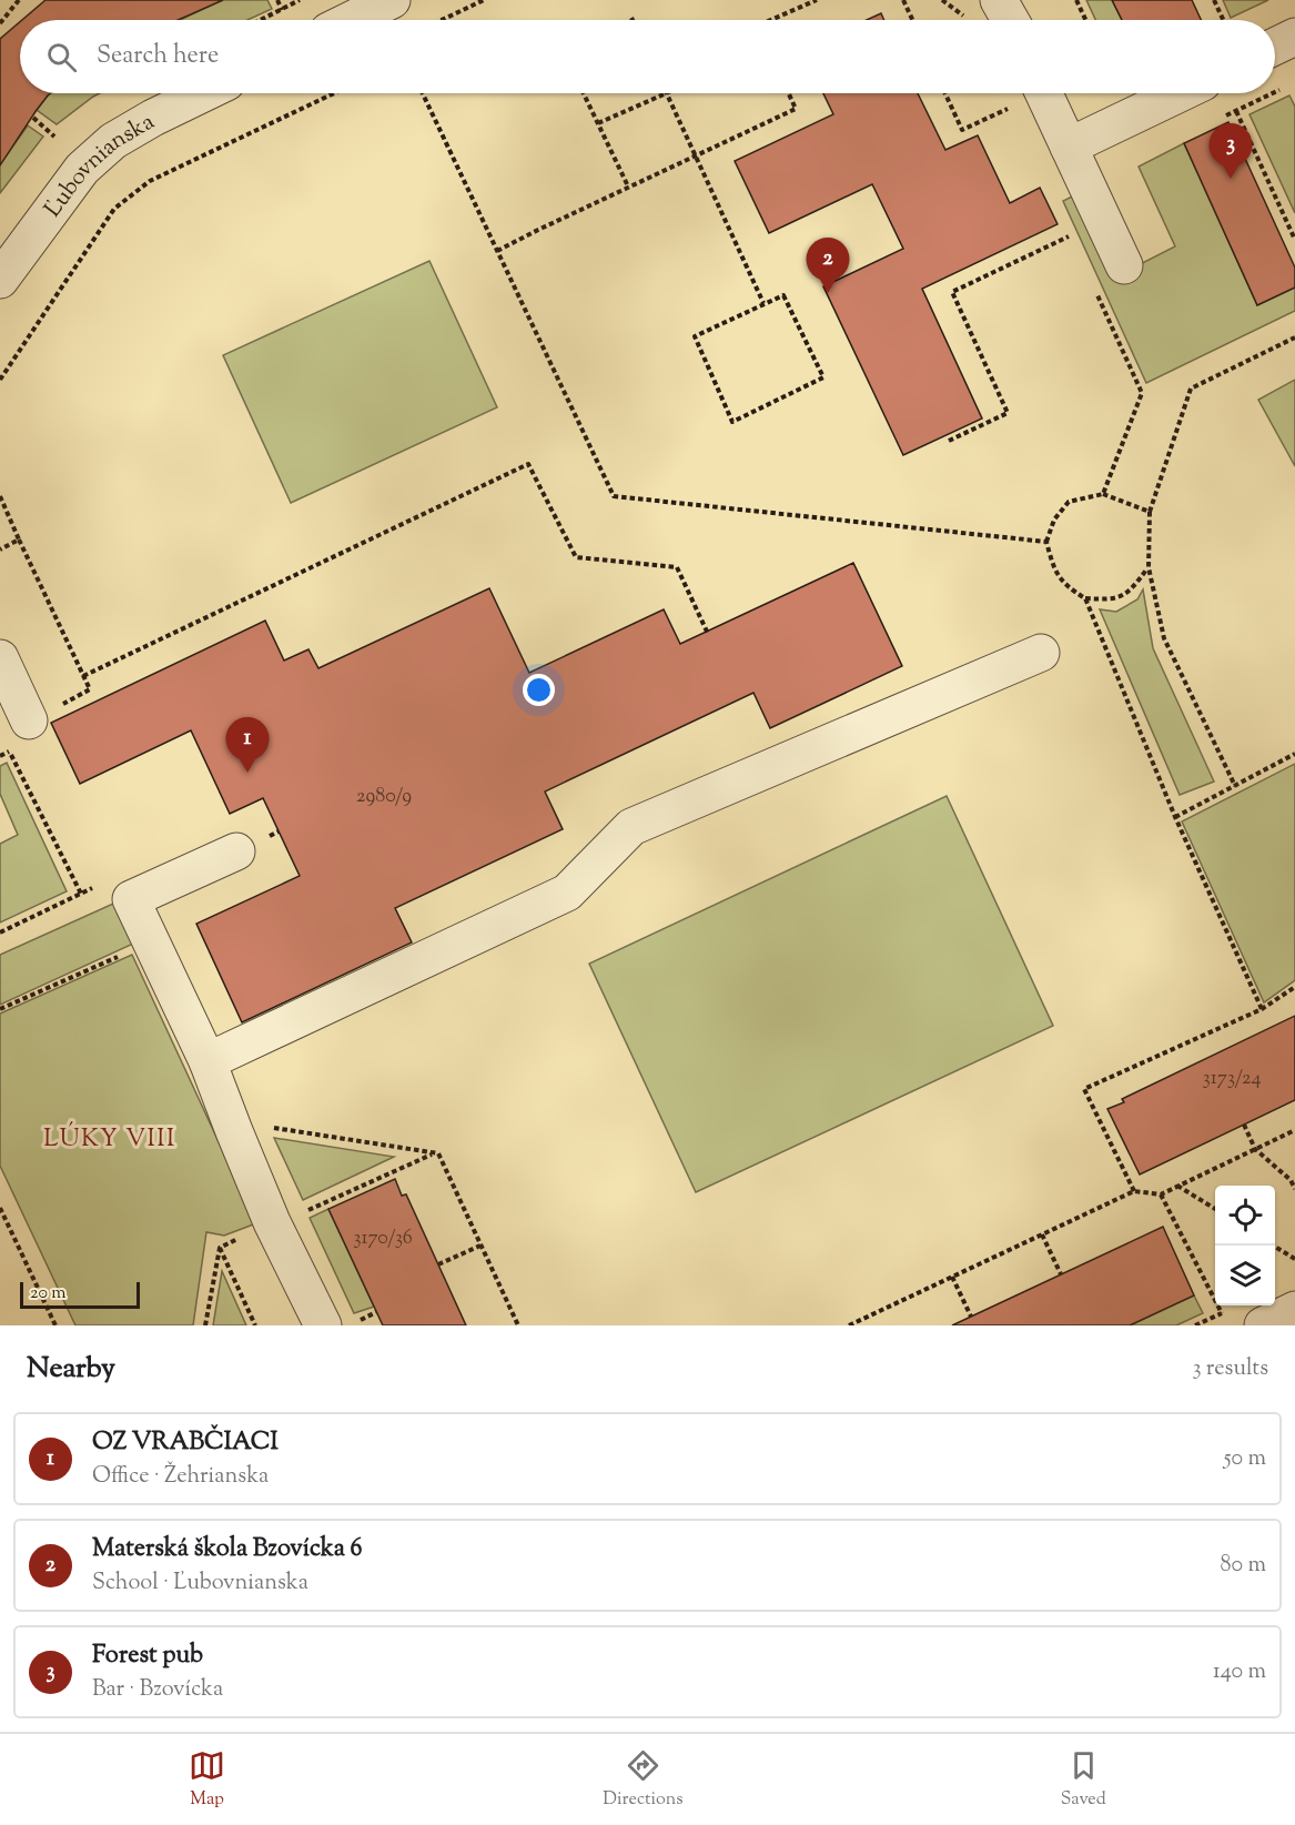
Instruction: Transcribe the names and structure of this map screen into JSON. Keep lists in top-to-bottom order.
{
  "streets": {
    "street": ["Ľubovnianska"]
  },
  "districts": ["LÚKY VIII"],
  "house_numbers": ["2980/9", "3173/24", "3170/36"],
  "scale_bar": "20 m",
  "page": {
    "search": "Search here",
    "pins": ["3", "2", "1"],
    "scale": "20 m",
    "heading": ["Nearby", "3 results"],
    "list": [
      {
        "mark": "1",
        "name": "OZ VRABČIACI",
        "note": "Office · Žehrianska",
        "value": "50 m"
      },
      {
        "mark": "2",
        "name": "Materská škola Bzovícka 6",
        "note": "School · Ľubovnianska",
        "value": "80 m"
      },
      {
        "mark": "3",
        "name": "Forest pub",
        "note": "Bar · Bzovícka",
        "value": "140 m"
      }
    ],
    "nav": ["Map", "Directions", "Saved"]
  }
}
